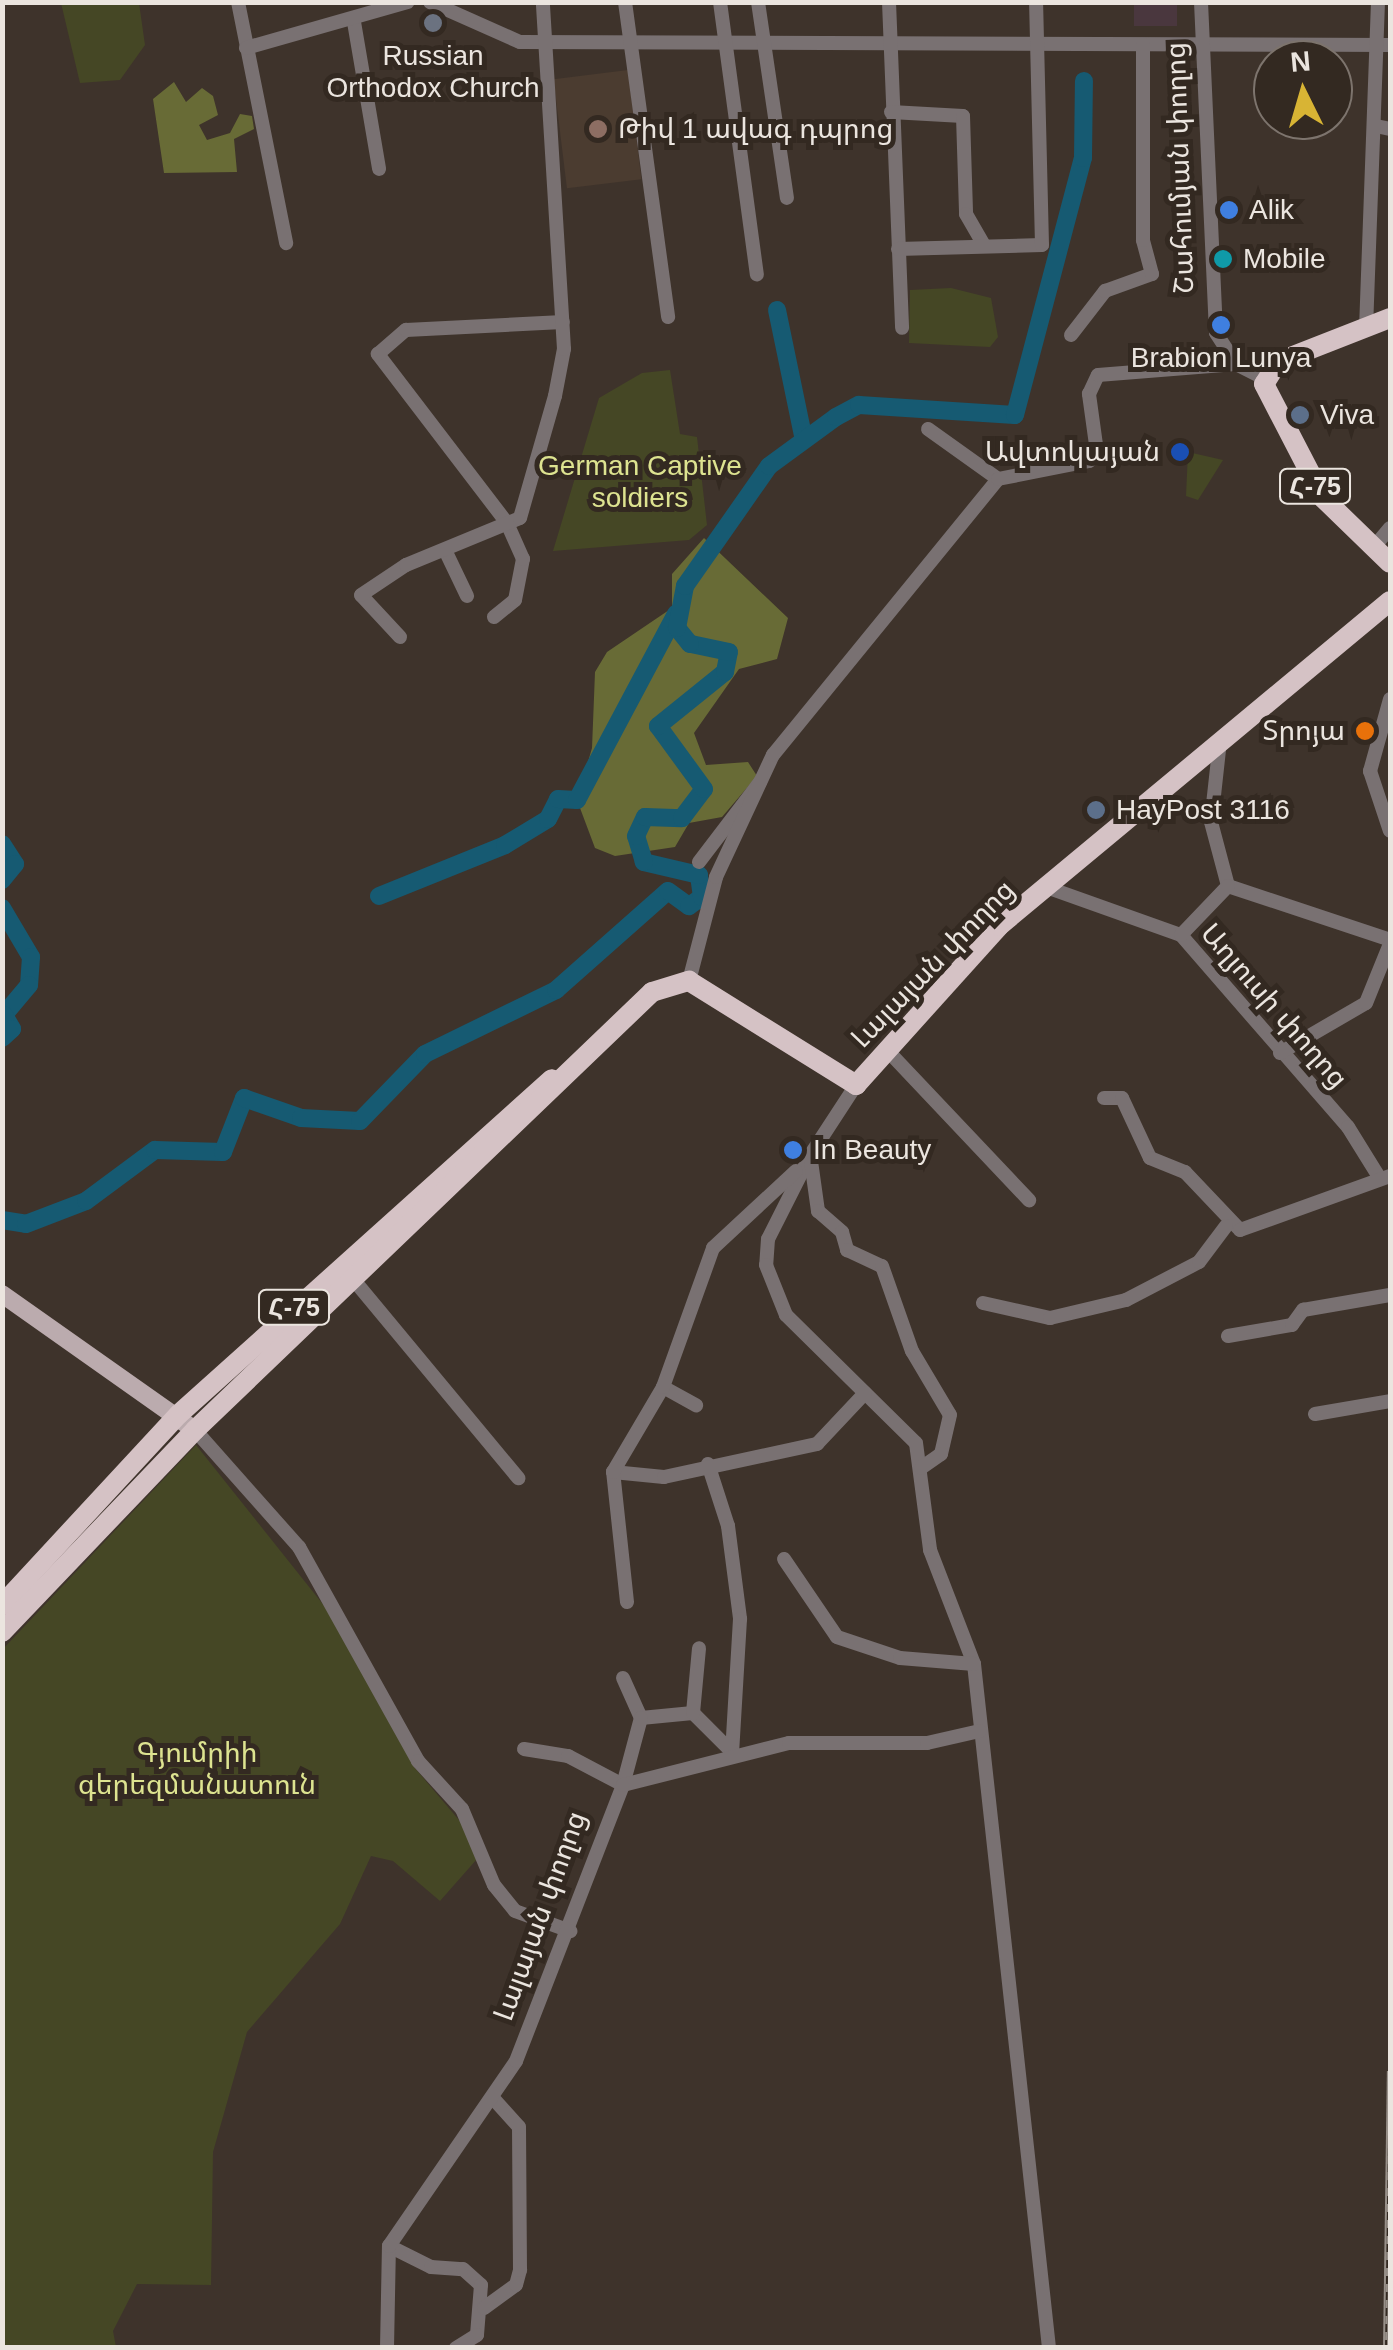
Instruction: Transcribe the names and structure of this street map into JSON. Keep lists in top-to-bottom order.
{
  "streets": {
    "highway": ["Հ-75", "Լալայան փողոց"],
    "street": ["Շահումյան փողոց", "Աղյուսի փողոց"]
  },
  "crossings": [
    ["Լալայան փողոց", "Աղյուսի փողոց"]
  ],
  "parks": ["German Captive soldiers", "Գյումրիի գերեզմանատուն"],
  "places": [
    "Russian Orthodox Church",
    "Թիվ 1 ավագ դպրոց",
    "Alik",
    "Mobile",
    "Brabion Lunya",
    "Viva",
    "Ավտոկայան",
    "Տրոյա",
    "HayPost 3116",
    "In Beauty"
  ],
  "north": "top"
}
